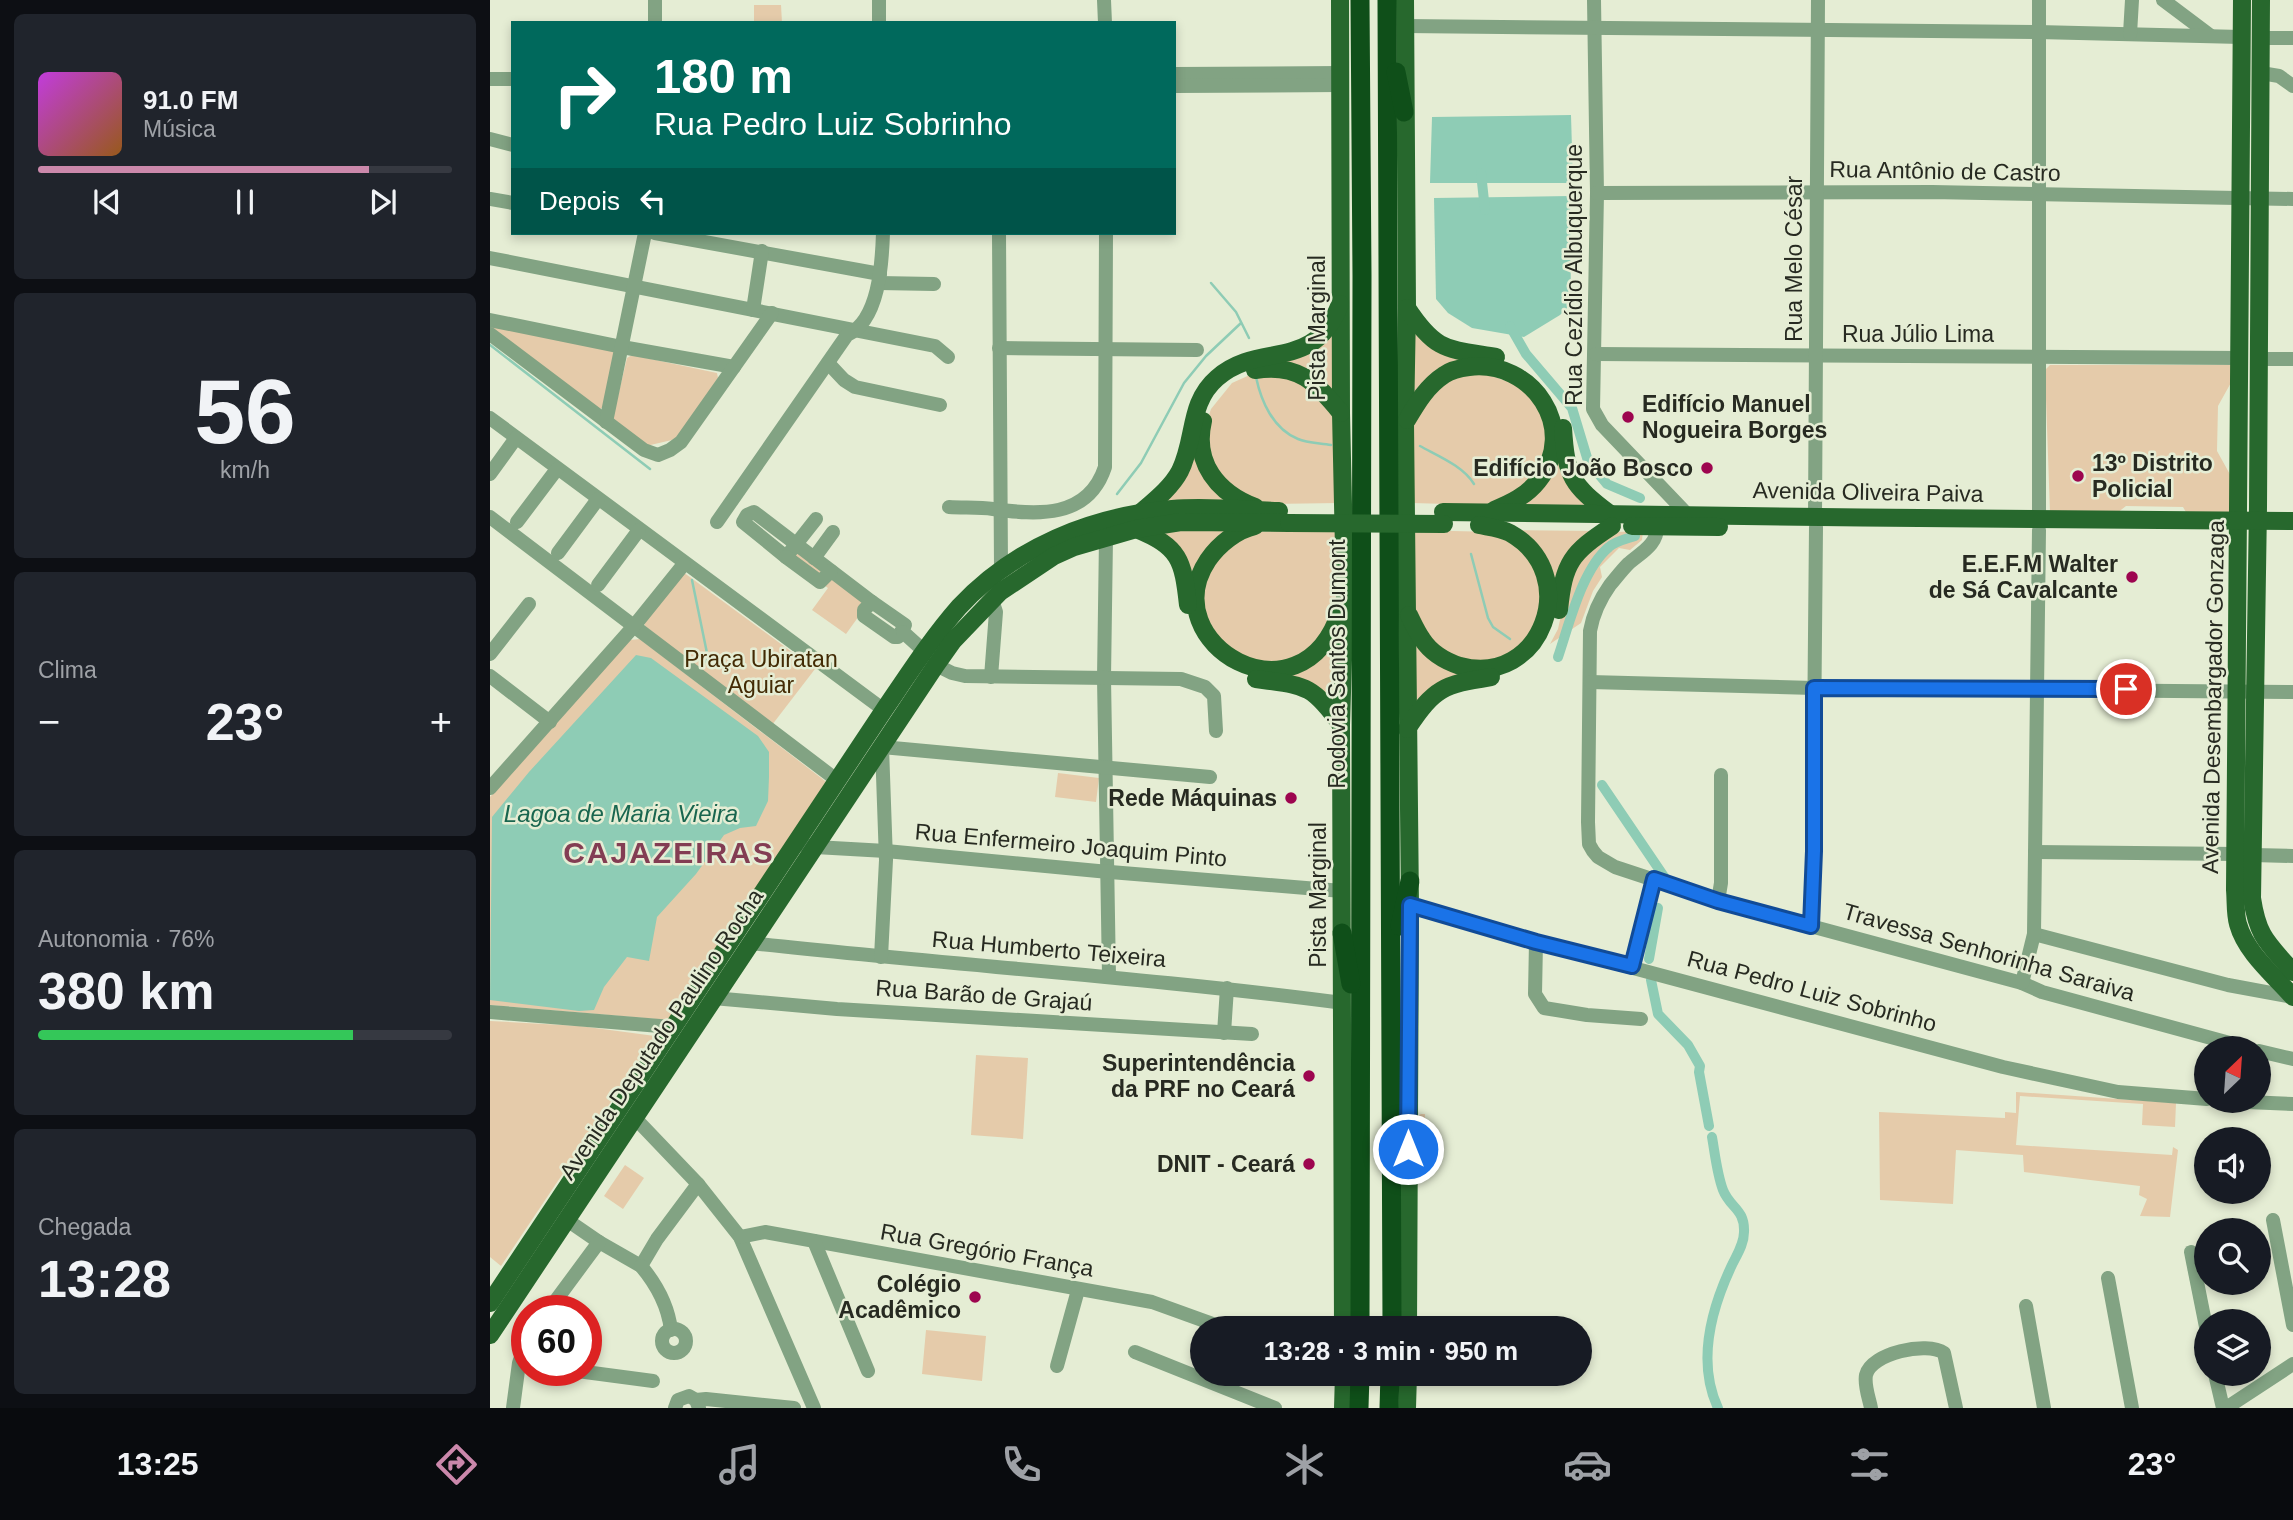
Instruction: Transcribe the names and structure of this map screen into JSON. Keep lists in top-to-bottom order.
{
  "streets": {
    "highway": ["Rodovia Santos Dumont"],
    "main road": [
      "Pista Marginal",
      "Avenida Oliveira Paiva",
      "Avenida Desembargador Gonzaga",
      "Avenida Deputado Paulino Rocha"
    ],
    "street": [
      "Rua Antônio de Castro",
      "Rua Melo César",
      "Rua Cezídio Albuquerque",
      "Rua Júlio Lima",
      "Rua Enfermeiro Joaquim Pinto",
      "Rua Humberto Teixeira",
      "Travessa Senhorinha Saraiva",
      "Rua Pedro Luiz Sobrinho",
      "Rua Barão de Grajaú",
      "Rua Gregório França"
    ]
  },
  "crossings": [
    ["Rua Antônio de Castro", "Rua Melo César"],
    ["Rua Antônio de Castro", "Rua Cezídio Albuquerque"],
    ["Rua Antônio de Castro", "Avenida Desembargador Gonzaga"],
    ["Rua Melo César", "Rua Júlio Lima"],
    ["Rua Melo César", "Avenida Oliveira Paiva"],
    ["Rua Melo César", "Travessa Senhorinha Saraiva"],
    ["Rua Cezídio Albuquerque", "Rua Júlio Lima"],
    ["Rua Cezídio Albuquerque", "Avenida Oliveira Paiva"],
    ["Pista Marginal", "Rua Enfermeiro Joaquim Pinto"],
    ["Pista Marginal", "Rua Humberto Teixeira"],
    ["Rua Júlio Lima", "Avenida Desembargador Gonzaga"],
    ["Avenida Oliveira Paiva", "Avenida Desembargador Gonzaga"],
    ["Avenida Oliveira Paiva", "Avenida Deputado Paulino Rocha"],
    ["Rua Enfermeiro Joaquim Pinto", "Avenida Deputado Paulino Rocha"],
    ["Rua Humberto Teixeira", "Avenida Deputado Paulino Rocha"],
    ["Rua Barão de Grajaú", "Avenida Deputado Paulino Rocha"]
  ],
  "districts": ["CAJAZEIRAS"],
  "water": ["Lagoa de Maria Vieira"],
  "parks": ["Praça Ubiratan Aguiar"],
  "places": [
    "Edifício Manuel Nogueira Borges",
    "Edifício João Bosco",
    "13º Distrito Policial",
    "E.E.F.M Walter de Sá Cavalcante",
    "Rede Máquinas",
    "Superintendência da PRF no Ceará",
    "DNIT - Ceará",
    "Colégio Acadêmico"
  ],
  "north": "top right",
  "page": {
    "turn": ["180 m", "Rua Pedro Luiz Sobrinho"],
    "song": ["91.0 FM", "Música"],
    "then": "Depois",
    "tile": [
      ["56", "km/h"],
      "Clima",
      ["Autonomia · 76%", "380 km"],
      ["Chegada", "13:28"]
    ],
    "heat": ["−", "23°", "+"],
    "limit": "60",
    "trip": "13:28 · 3 min · 950 m",
    "tabs": ["13:25", "23°"]
  }
}
